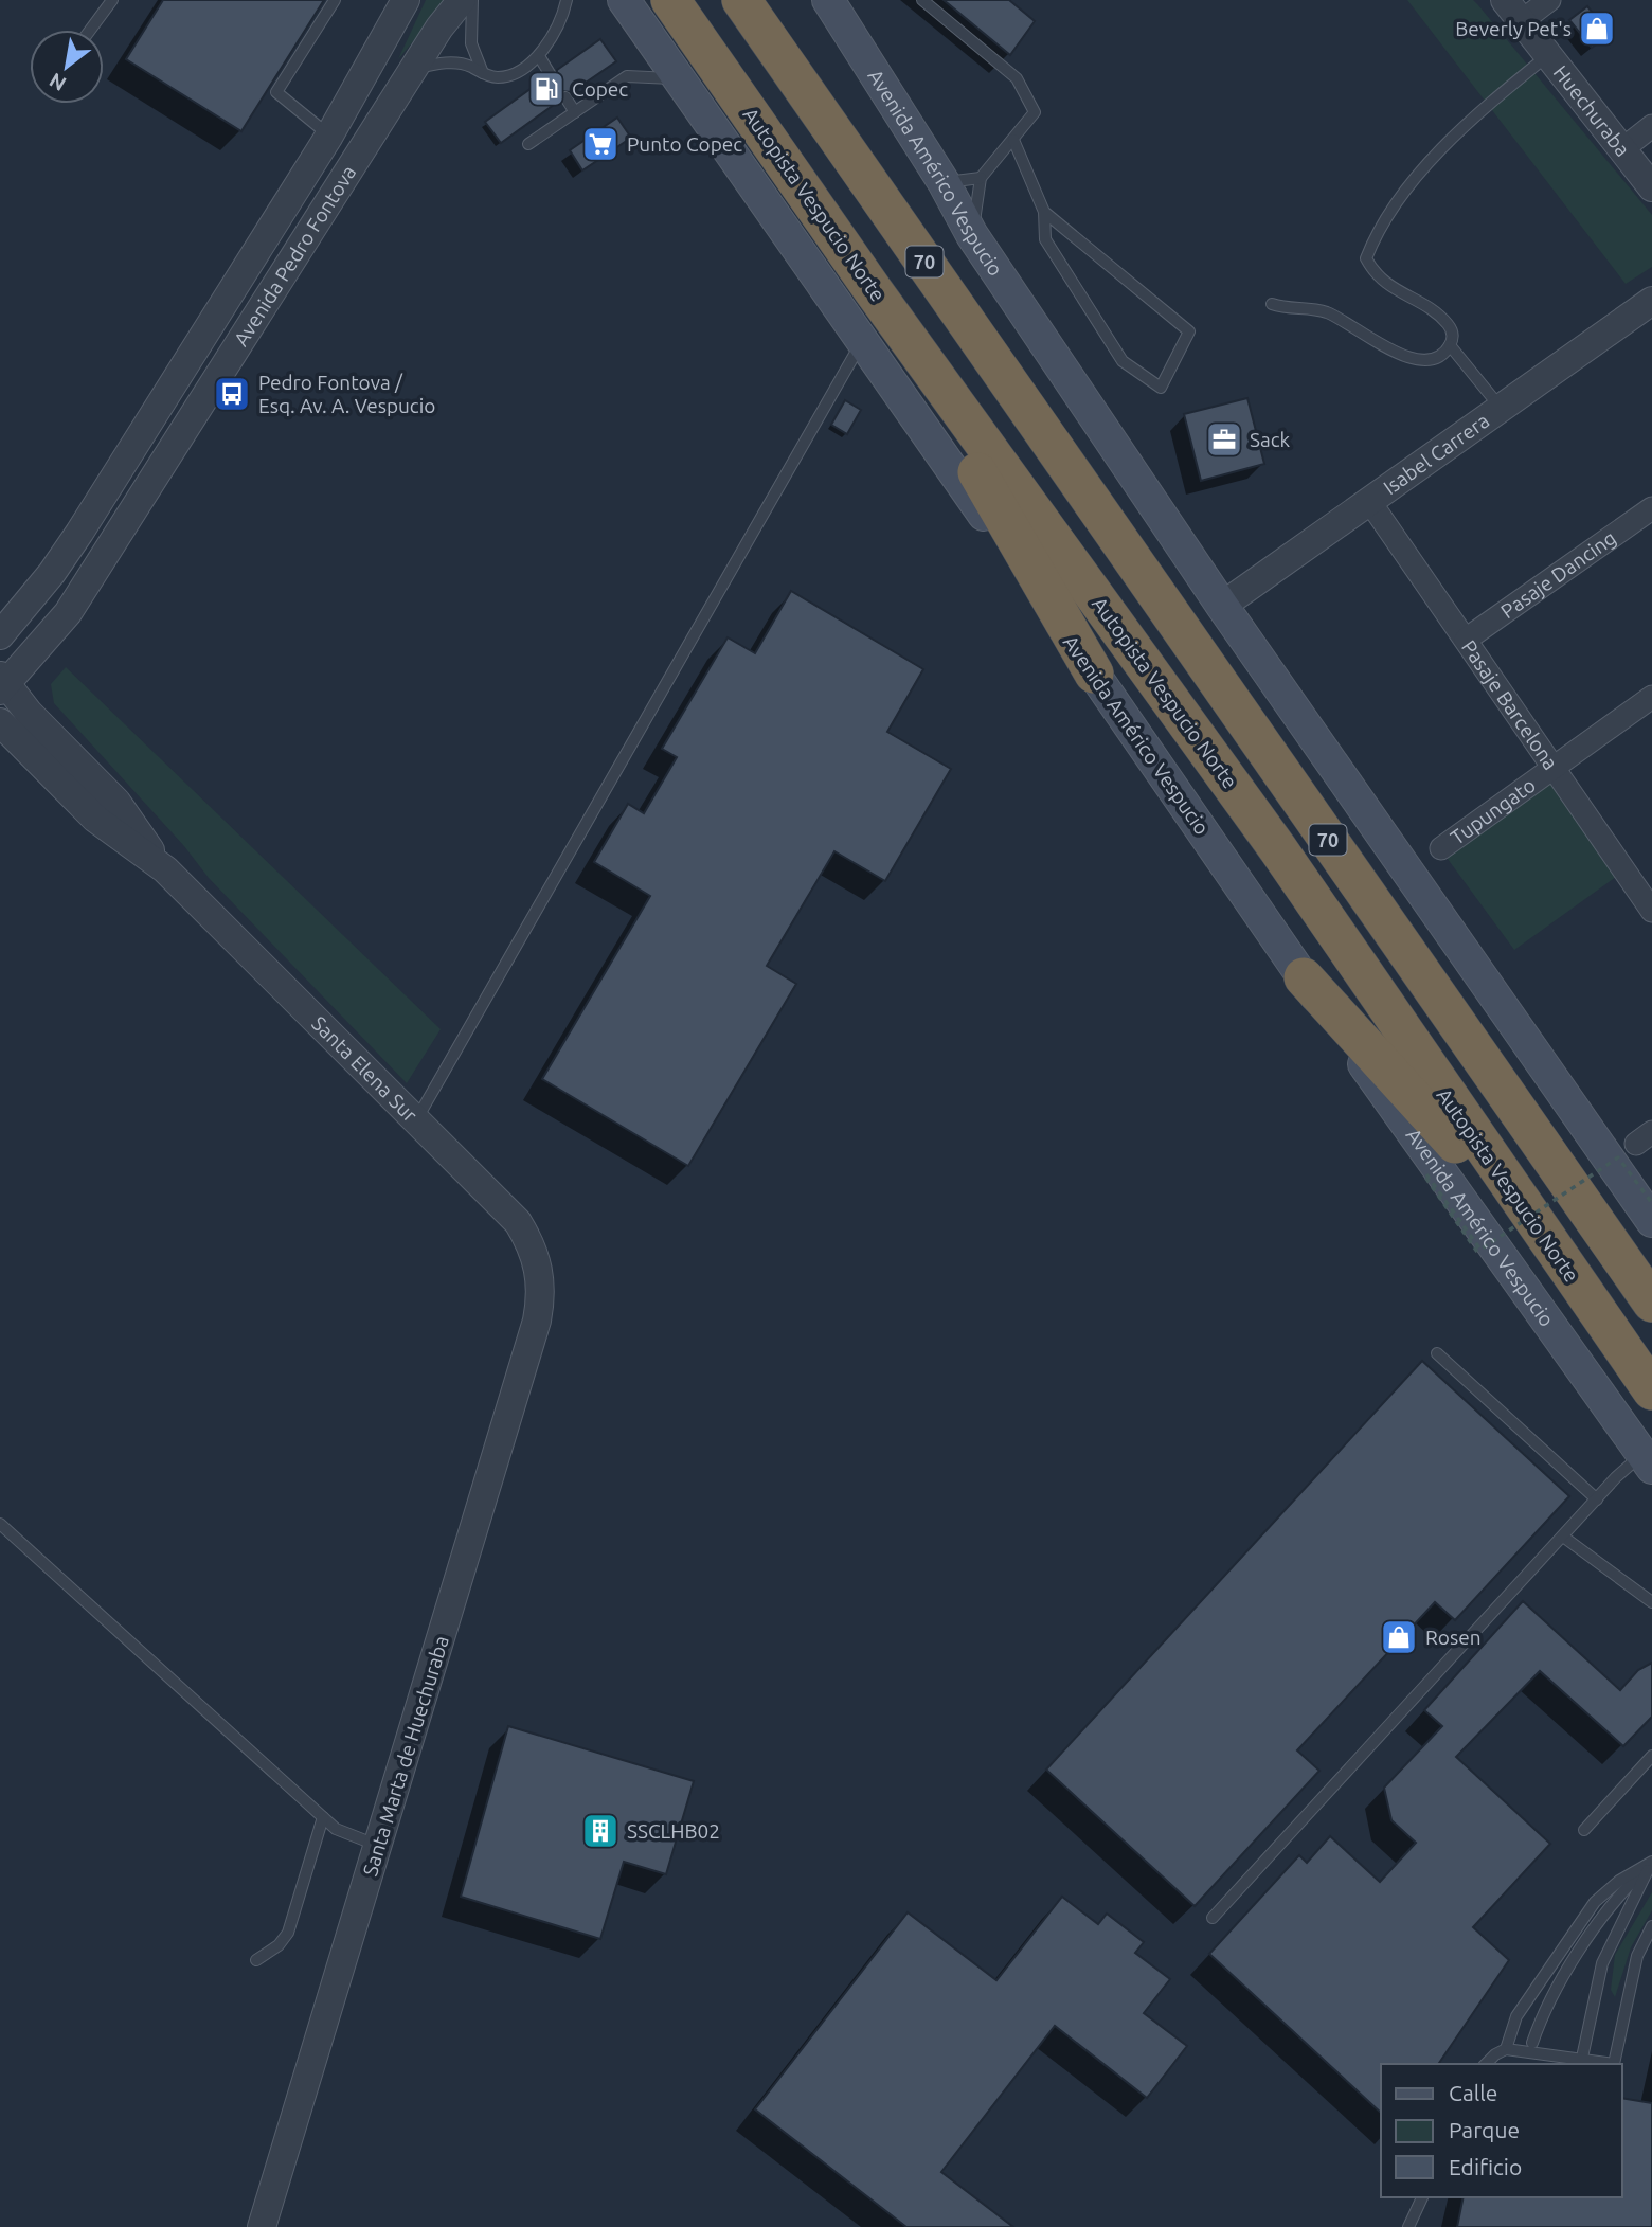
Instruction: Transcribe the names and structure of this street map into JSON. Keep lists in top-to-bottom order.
{
  "streets": {
    "highway": ["Autopista Vespucio Norte", "70"],
    "main road": ["Avenida Américo Vespucio"],
    "street": [
      "Huechuraba",
      "Avenida Pedro Fontova",
      "Isabel Carrera",
      "Pasaje Dancing",
      "Pasaje Barcelona",
      "Tupungato",
      "Santa Elena Sur",
      "Santa Marta de Huechuraba"
    ]
  },
  "crossings": [
    ["Avenida Américo Vespucio", "Isabel Carrera"],
    ["Avenida Pedro Fontova", "Santa Elena Sur"],
    ["Isabel Carrera", "Pasaje Barcelona"],
    ["Pasaje Dancing", "Pasaje Barcelona"],
    ["Pasaje Barcelona", "Tupungato"],
    ["Santa Elena Sur", "Santa Marta de Huechuraba"]
  ],
  "places": {
    "shop": ["Beverly Pet's", "Rosen"],
    "fuel station": ["Copec"],
    "supermarket": ["Punto Copec"],
    "bus stop": ["Pedro Fontova / Esq. Av. A. Vespucio"],
    "office": ["Sack"],
    "building": ["SSCLHB02"]
  },
  "legend": ["Calle", "Parque", "Edificio"],
  "north": "bottom left"
}
